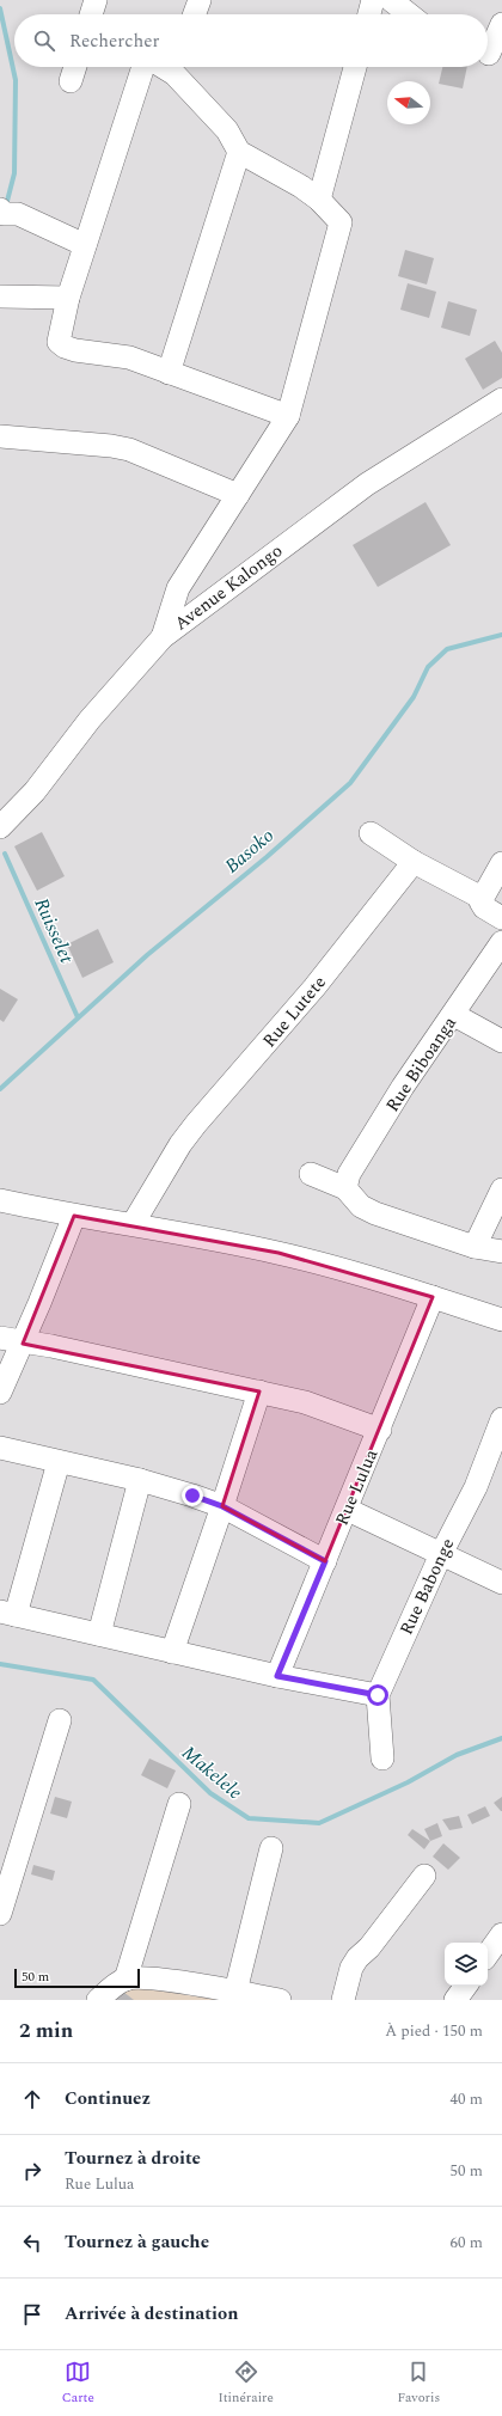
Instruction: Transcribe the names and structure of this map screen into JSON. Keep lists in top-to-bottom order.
{
  "streets": {
    "street": [
      "Avenue Kalongo",
      "Rue Lutete",
      "Rue Biboanga",
      "Rue Lulua",
      "Rue Babonge"
    ]
  },
  "water": ["Basoko", "Ruisselet", "Makelele"],
  "scale_bar": "50 m",
  "north": "left",
  "page": {
    "search": "Rechercher",
    "scale": "50 m",
    "heading": ["2 min", "À pied · 150 m"],
    "list": [
      ["Continuez", "40 m"],
      ["Tournez à droite", "Rue Lulua", "50 m"],
      ["Tournez à gauche", "60 m"],
      "Arrivée à destination"
    ],
    "nav": ["Carte", "Itinéraire", "Favoris"]
  }
}
